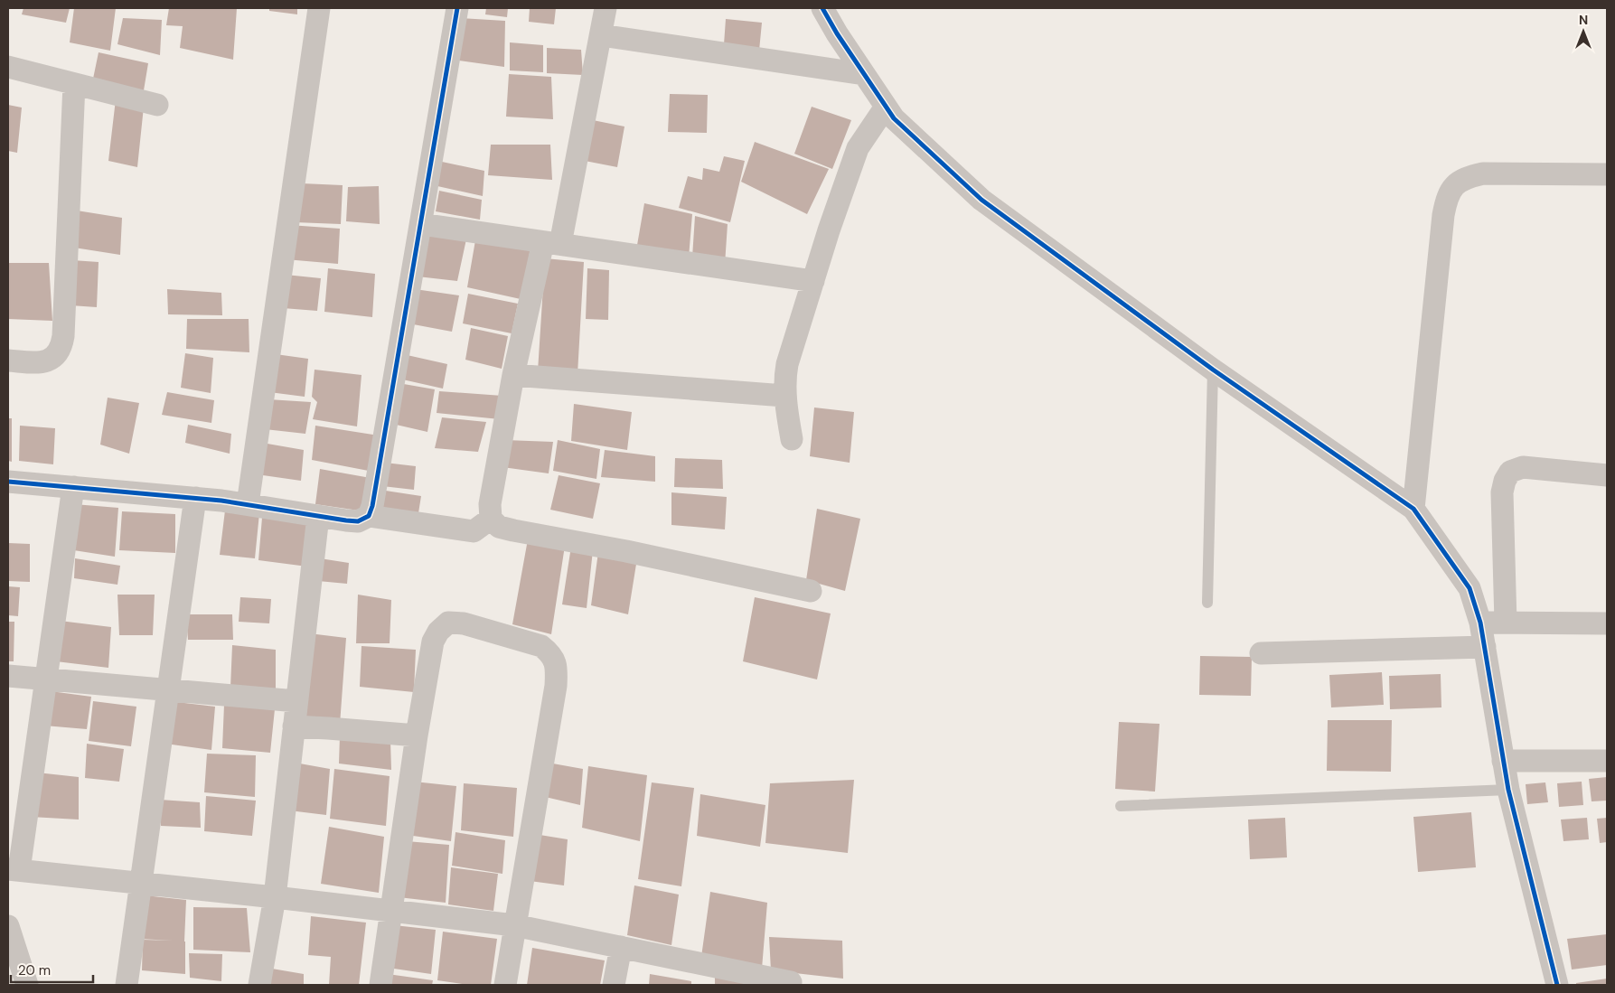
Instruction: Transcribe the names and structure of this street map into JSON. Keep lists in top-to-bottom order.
{
  "scale_bar": "20 m",
  "north": "top"
}
